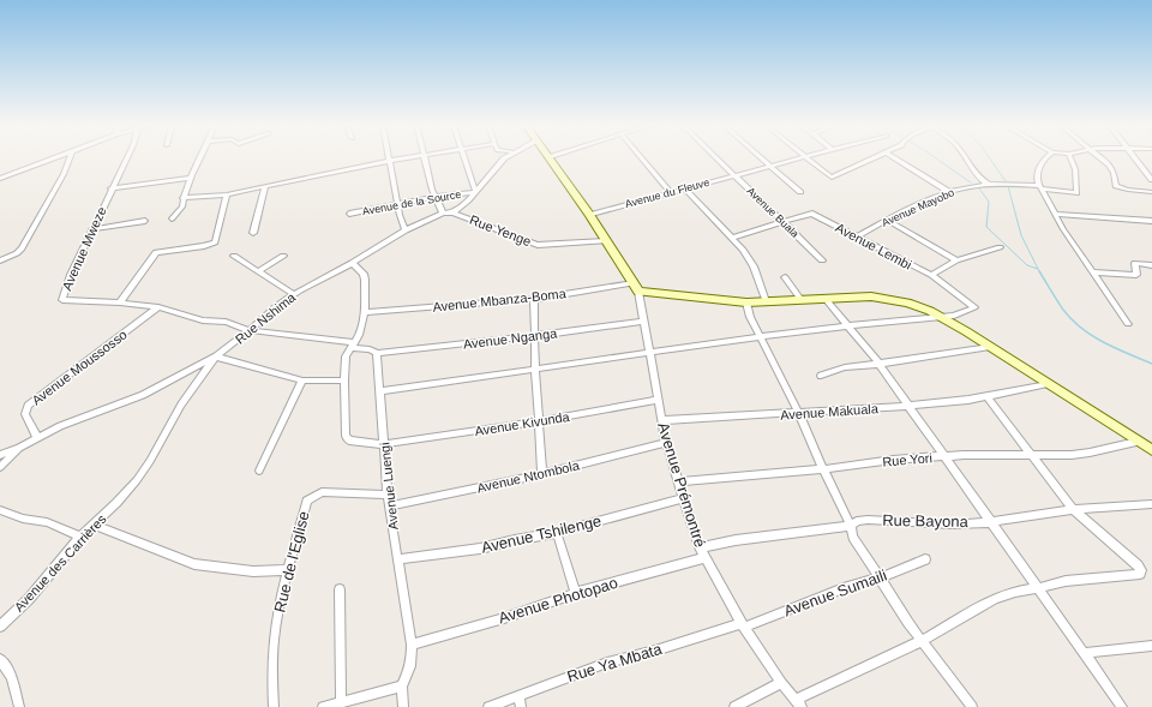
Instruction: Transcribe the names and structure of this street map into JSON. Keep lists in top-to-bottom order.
{
  "streets": {
    "street": [
      "Avenue du Fleuve",
      "Avenue de la Source",
      "Avenue Mayobo",
      "Avenue Buala",
      "Rue Yenge",
      "Avenue Lembi",
      "Avenue Mweze",
      "Avenue Mbanza-Boma",
      "Rue Nshima",
      "Avenue Nganga",
      "Avenue Moussosso",
      "Avenue Makuala",
      "Avenue Kivunda",
      "Rue Yori",
      "Avenue Ntombola",
      "Avenue Prémontré",
      "Avenue Luengi",
      "Rue Bayona",
      "Avenue Tshilenge",
      "Rue de l'Eglise",
      "Avenue des Carrières",
      "Avenue Sumaili",
      "Avenue Photopao",
      "Rue Ya Mbata"
    ]
  },
  "crossings": [
    ["Avenue du Fleuve", "Avenue Buala"],
    ["Avenue de la Source", "Rue Nshima"],
    ["Avenue Mayobo", "Avenue Lembi"],
    ["Avenue Buala", "Avenue Lembi"],
    ["Rue Yenge", "Rue Nshima"],
    ["Avenue Mweze", "Rue Nshima"],
    ["Avenue Mweze", "Avenue Moussosso"],
    ["Avenue Mbanza-Boma", "Avenue Prémontré"],
    ["Rue Nshima", "Avenue Moussosso"],
    ["Rue Nshima", "Avenue des Carrières"],
    ["Avenue Nganga", "Avenue Prémontré"],
    ["Avenue Nganga", "Avenue Luengi"],
    ["Avenue Makuala", "Avenue Prémontré"],
    ["Avenue Kivunda", "Avenue Prémontré"],
    ["Avenue Kivunda", "Avenue Luengi"],
    ["Rue Yori", "Avenue Prémontré"],
    ["Avenue Ntombola", "Avenue Prémontré"],
    ["Avenue Ntombola", "Avenue Luengi"],
    ["Avenue Prémontré", "Rue Bayona"],
    ["Avenue Prémontré", "Avenue Tshilenge"],
    ["Avenue Prémontré", "Avenue Sumaili"],
    ["Avenue Prémontré", "Avenue Photopao"],
    ["Avenue Prémontré", "Rue Ya Mbata"],
    ["Avenue Luengi", "Avenue Tshilenge"],
    ["Avenue Luengi", "Rue de l'Eglise"],
    ["Avenue Luengi", "Avenue Photopao"],
    ["Avenue Sumaili", "Rue Ya Mbata"]
  ]
}
